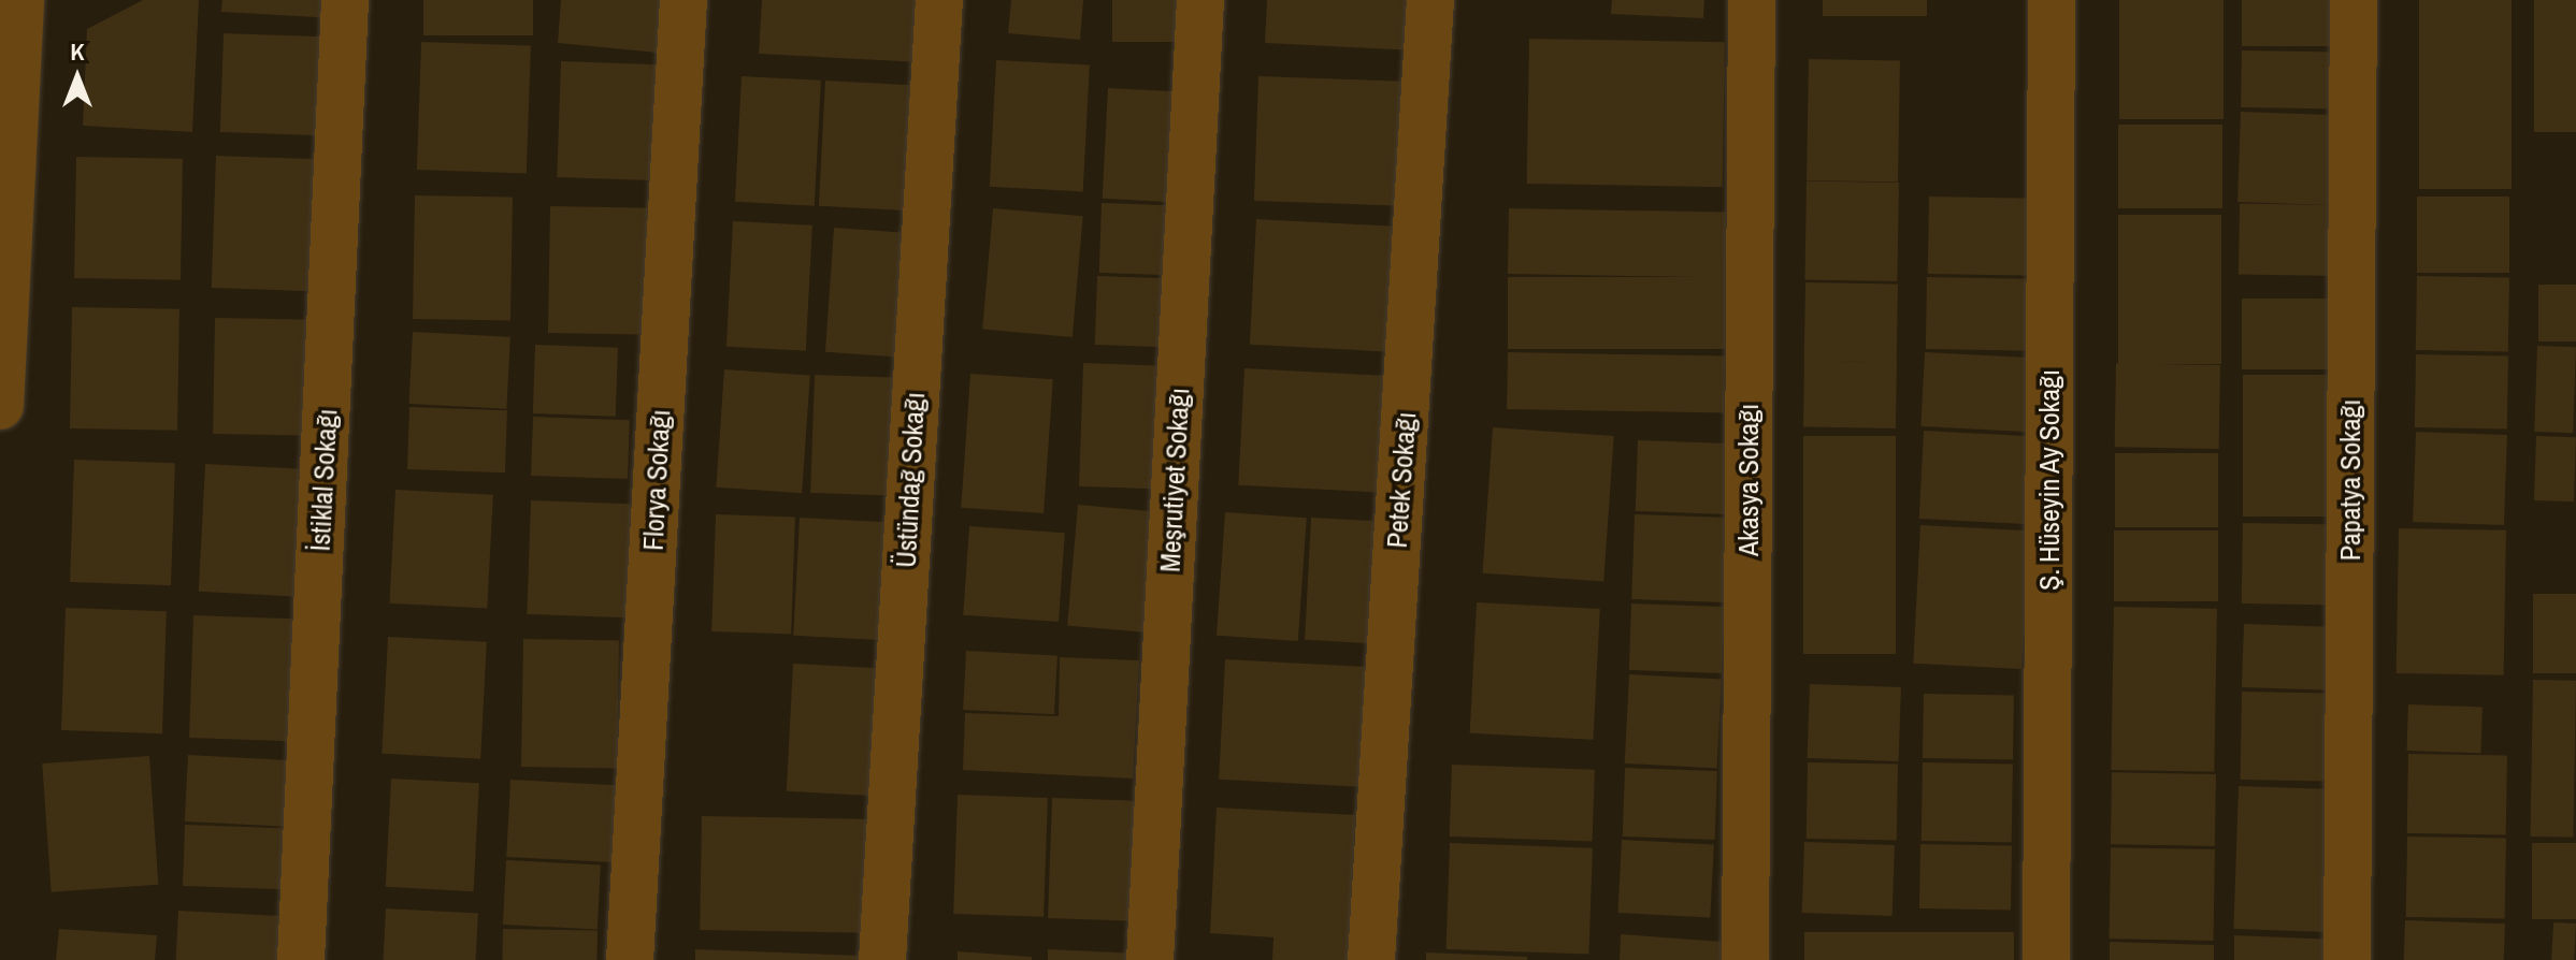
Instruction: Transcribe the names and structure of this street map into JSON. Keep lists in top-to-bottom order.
{
  "streets": {
    "street": [
      "İstiklal Sokağı",
      "Florya Sokağı",
      "Üstündağ Sokağı",
      "Meşrutiyet Sokağı",
      "Petek Sokağı",
      "Akasya Sokağı",
      "Ş. Hüseyin Ay Sokağı",
      "Papatya Sokağı"
    ]
  },
  "north": "top"
}
